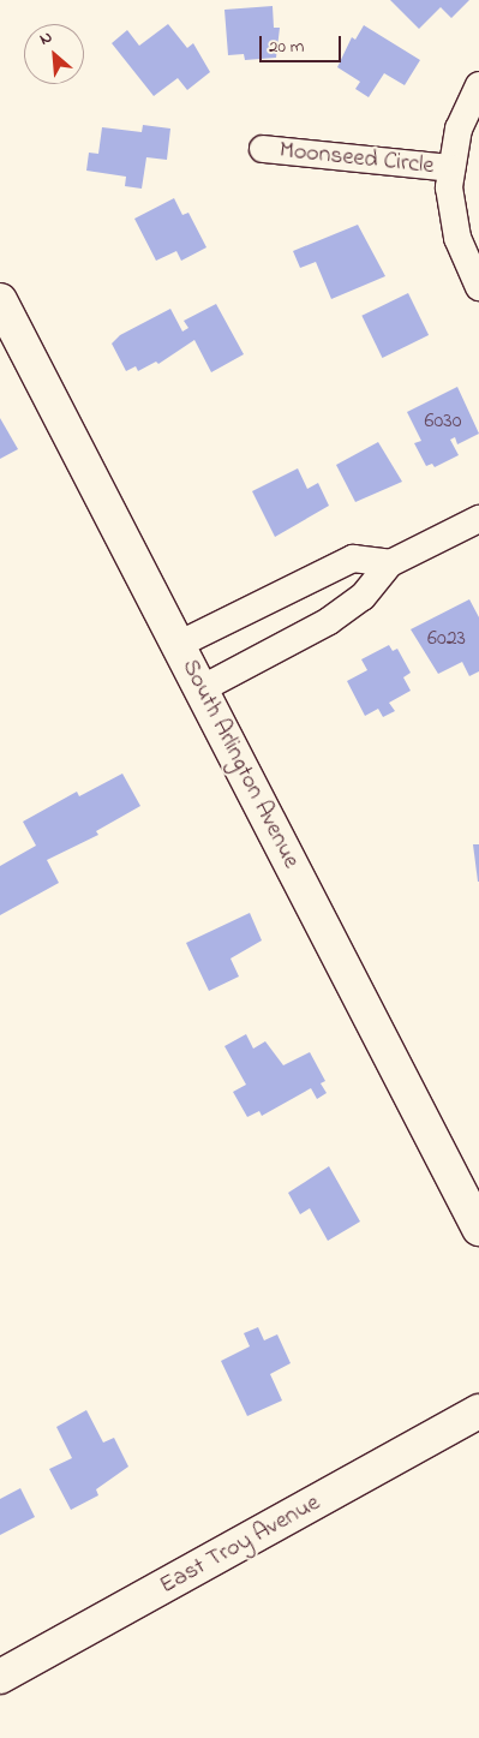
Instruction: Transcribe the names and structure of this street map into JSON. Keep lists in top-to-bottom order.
{
  "streets": {
    "main road": ["South Arlington Avenue", "East Troy Avenue"],
    "street": ["Moonseed Circle"]
  },
  "house_numbers": ["6030", "6023"],
  "scale_bar": "20 m",
  "north": "top left"
}
